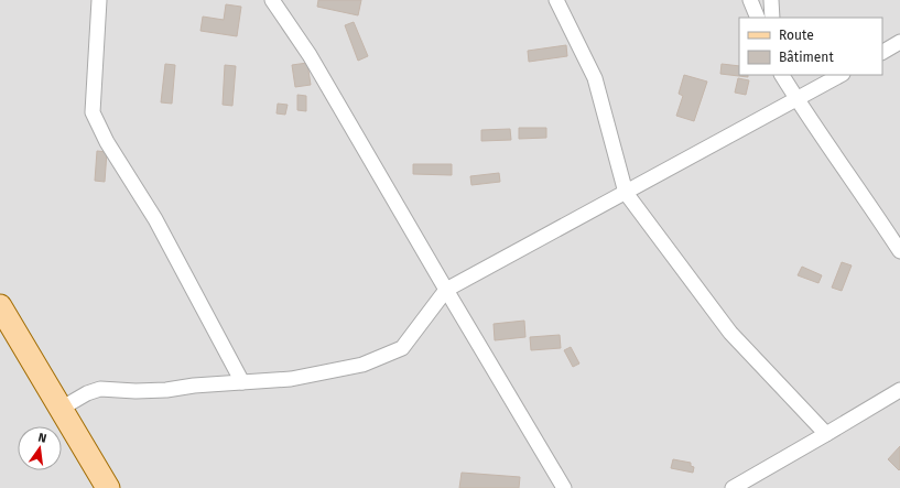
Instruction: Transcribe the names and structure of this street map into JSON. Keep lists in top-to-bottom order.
{
  "legend": ["Route", "Bâtiment"],
  "north": "top"
}
